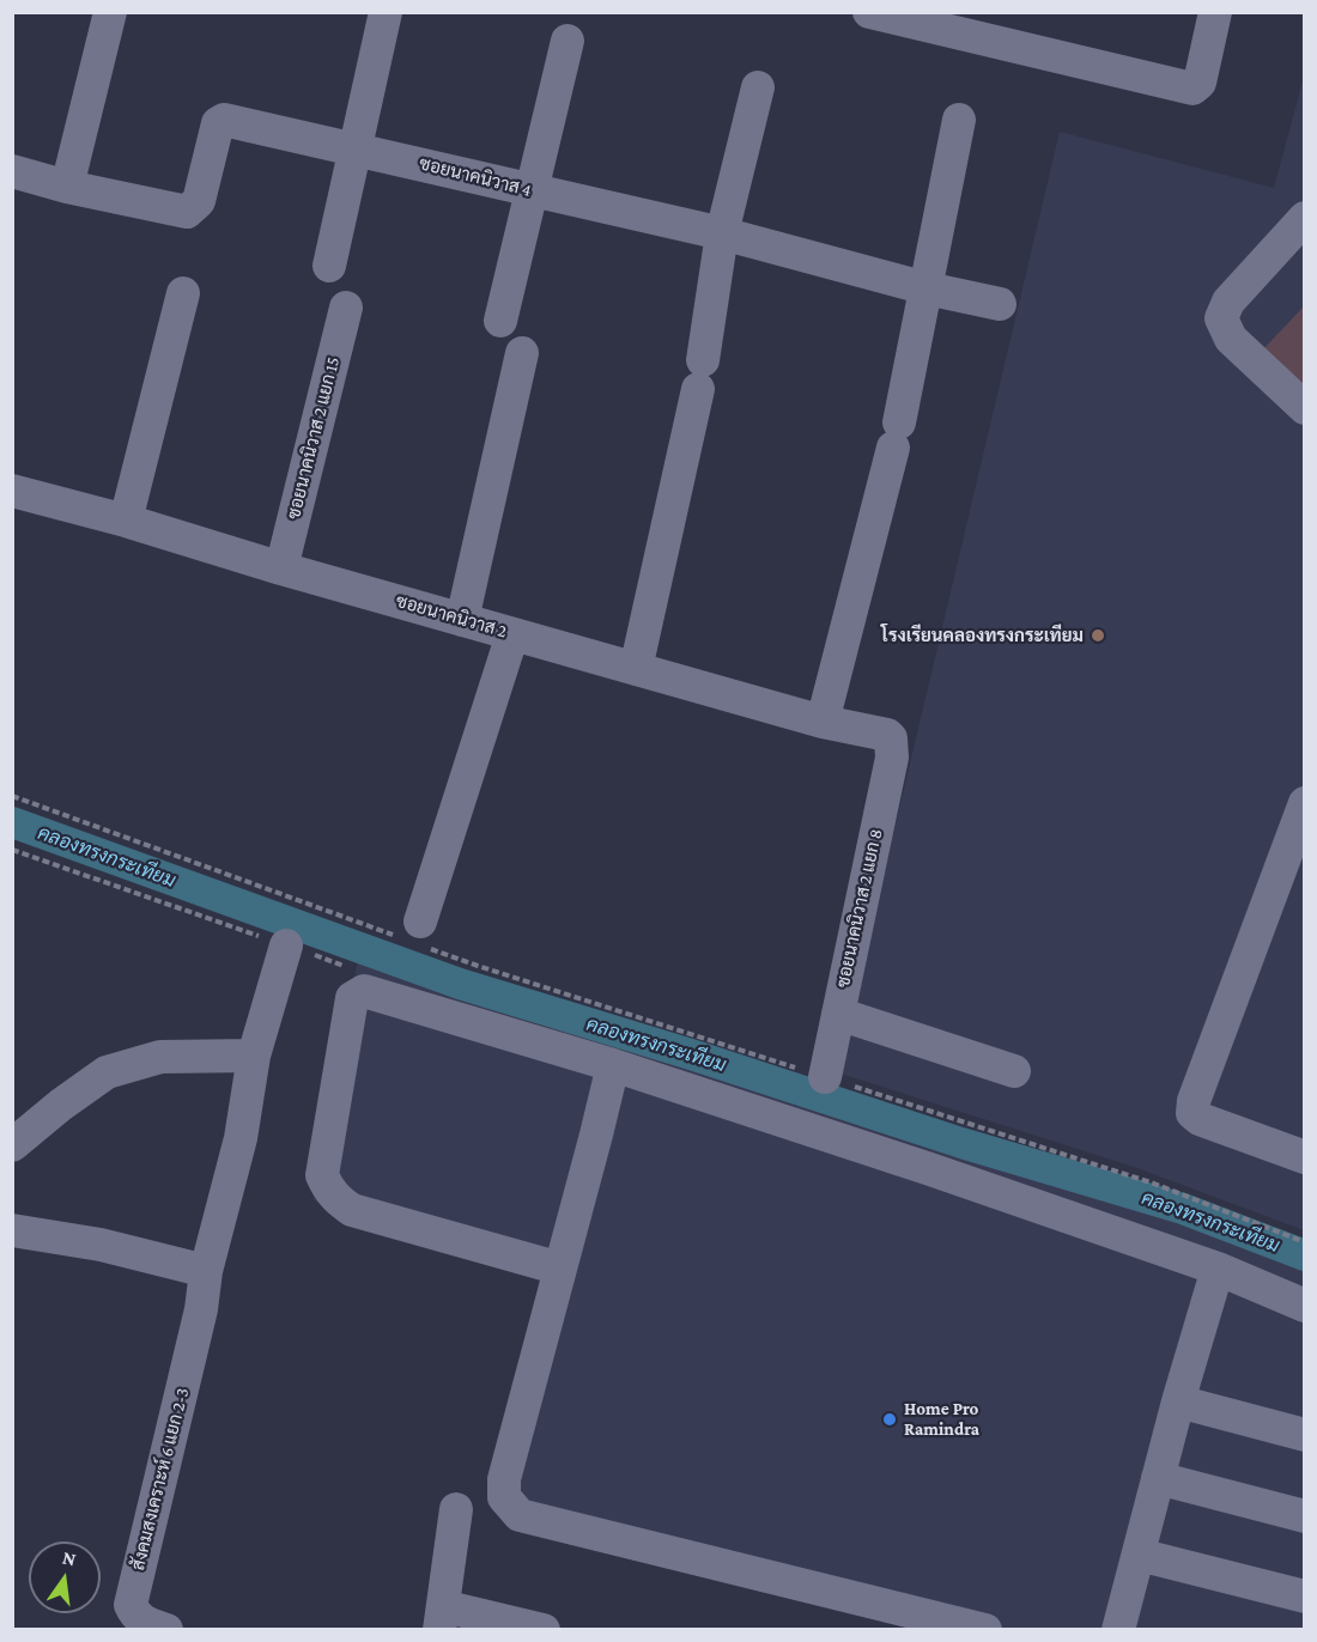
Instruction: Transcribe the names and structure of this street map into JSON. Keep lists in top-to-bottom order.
{
  "streets": {
    "street": [
      "ซอยนาคนิวาส 4",
      "ซอยนาคนิวาส 2 แยก 15",
      "ซอยนาคนิวาส 2",
      "ซอยนาคนิวาส 2 แยก 8",
      "สังคมสงเคราะห์ 6 แยก 2-3"
    ]
  },
  "crossings": [
    ["ซอยนาคนิวาส 2 แยก 15", "ซอยนาคนิวาส 2"],
    ["ซอยนาคนิวาส 2", "ซอยนาคนิวาส 2 แยก 8"]
  ],
  "water": ["คลองทรงกระเทียม"],
  "places": ["โรงเรียนคลองทรงกระเทียม", "Home Pro Ramindra"],
  "north": "top"
}
